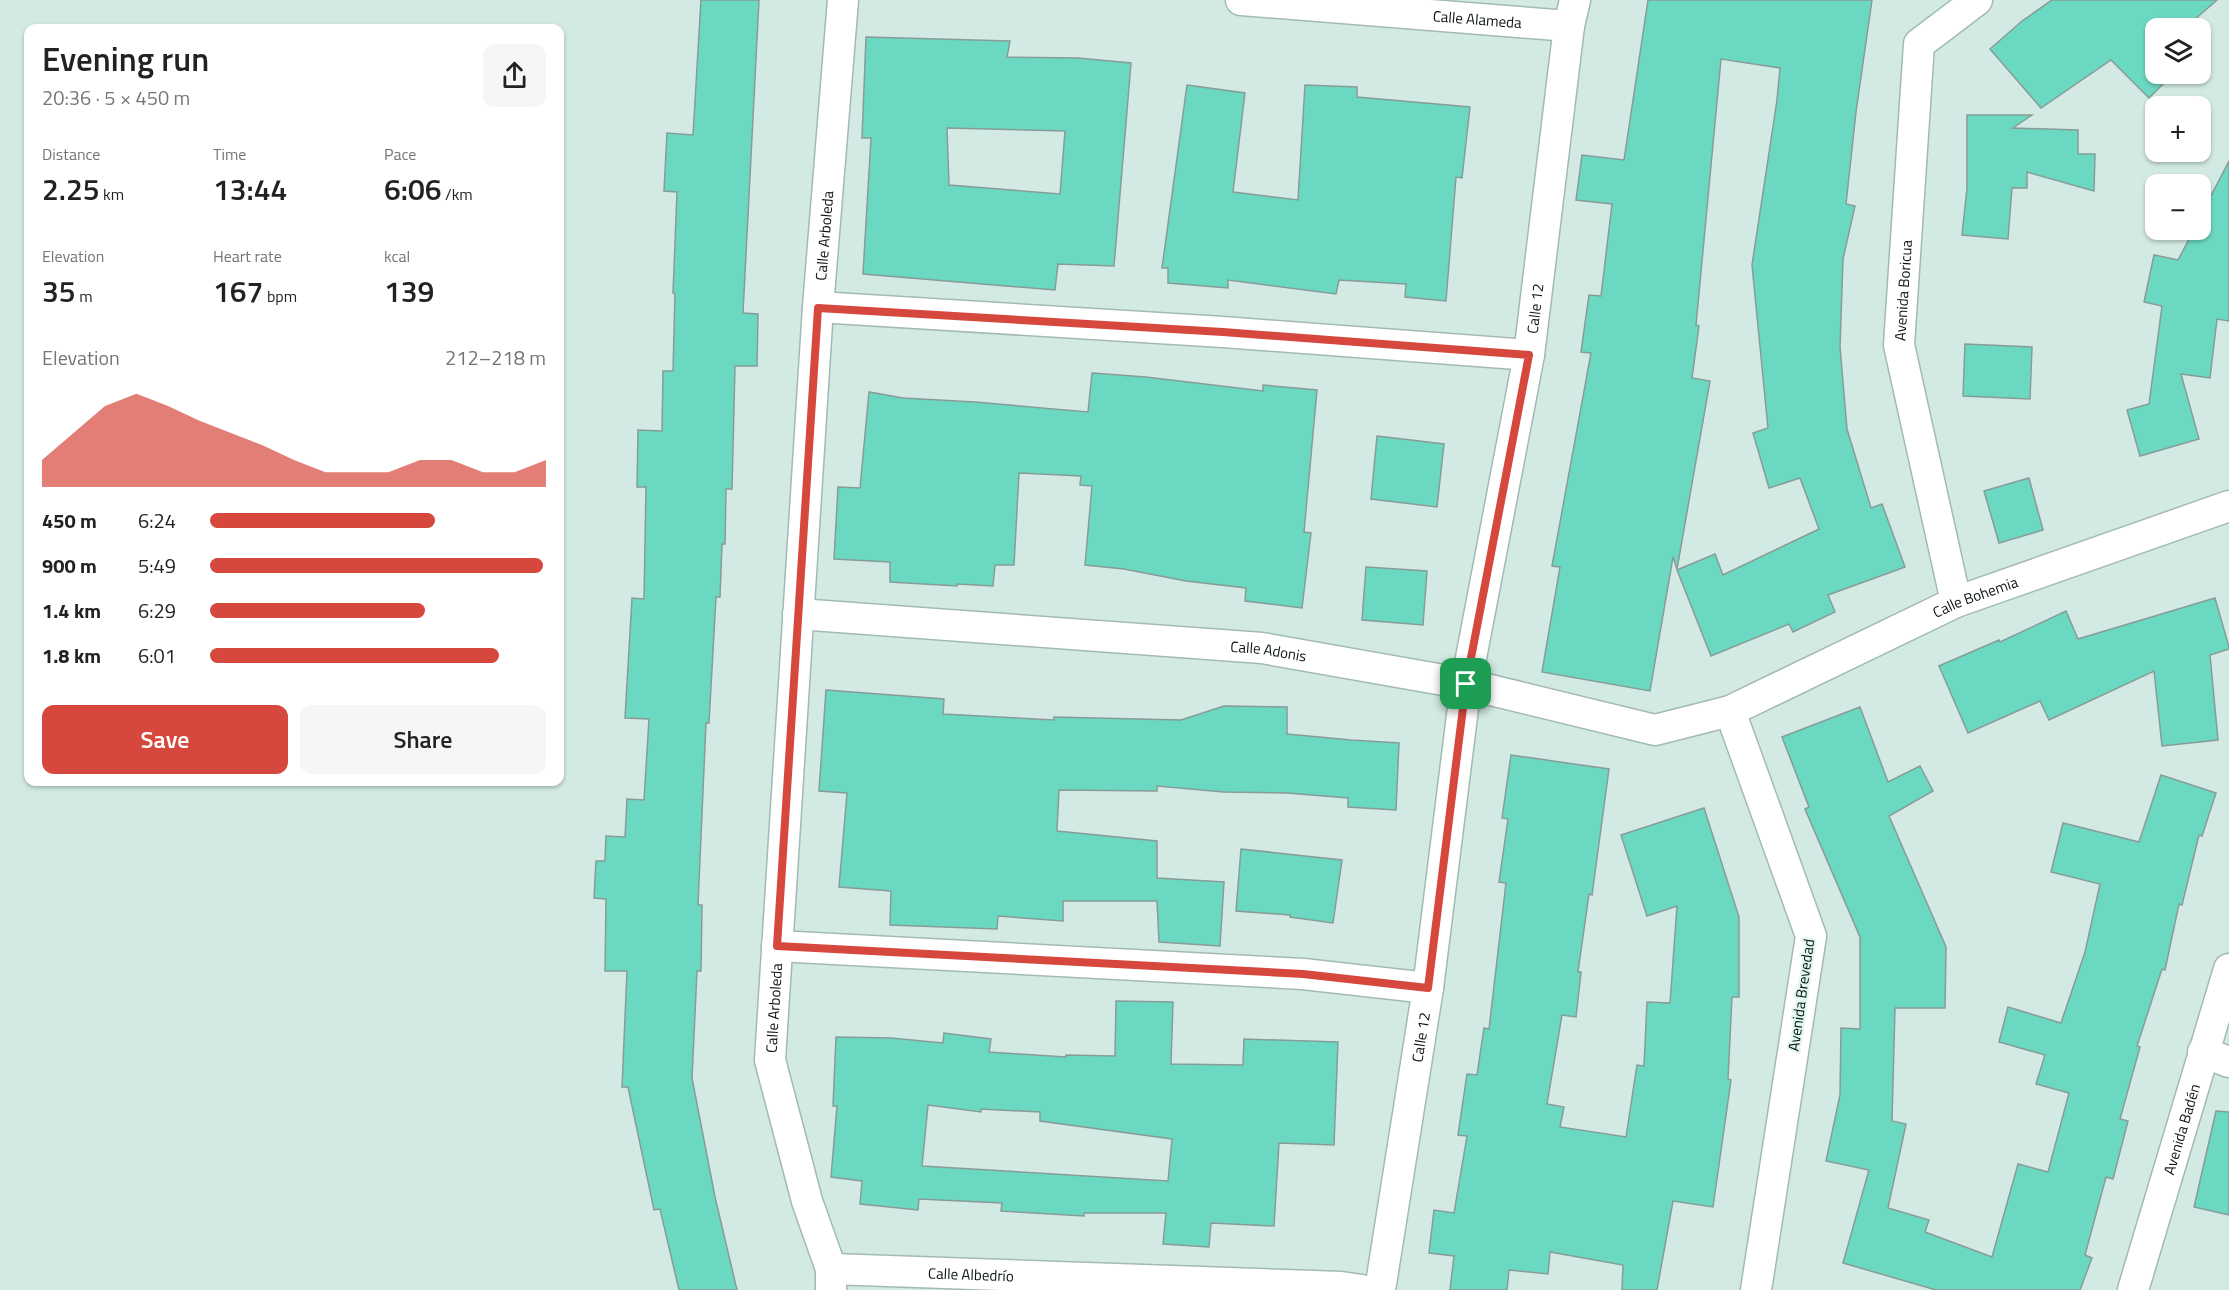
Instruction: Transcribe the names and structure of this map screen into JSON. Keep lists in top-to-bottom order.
{
  "streets": {
    "street": [
      "Calle Alameda",
      "Calle Arboleda",
      "Avenida Boricua",
      "Calle 12",
      "Calle Bohemia",
      "Calle Adonis",
      "Avenida Brevedad",
      "Avenida Badén",
      "Calle Albedrío"
    ]
  },
  "crossings": [
    ["Calle Alameda", "Calle 12"],
    ["Calle Arboleda", "Calle Adonis"],
    ["Calle Arboleda", "Calle Albedrío"],
    ["Avenida Boricua", "Calle Bohemia"],
    ["Calle 12", "Calle Adonis"],
    ["Calle Bohemia", "Calle Adonis"],
    ["Calle Bohemia", "Avenida Brevedad"],
    ["Calle Adonis", "Avenida Brevedad"]
  ],
  "page": {
    "map_buttons": ["+", "−"],
    "heading": ["Evening run", "20:36 · 5 × 450 m"],
    "stats": [
      ["Distance", "2.25 km"],
      ["Time", "13:44"],
      ["Pace", "6:06 /km"],
      ["Elevation", "35 m"],
      ["Heart rate", "167 bpm"],
      ["kcal", "139"]
    ],
    "chart": ["Elevation", "212–218 m"],
    "list": [
      {
        "name": "450 m",
        "note": "6:24"
      },
      {
        "name": "900 m",
        "note": "5:49"
      },
      {
        "name": "1.4 km",
        "note": "6:29"
      },
      {
        "name": "1.8 km",
        "note": "6:01"
      }
    ],
    "buttons": ["Save", "Share"]
  }
}
